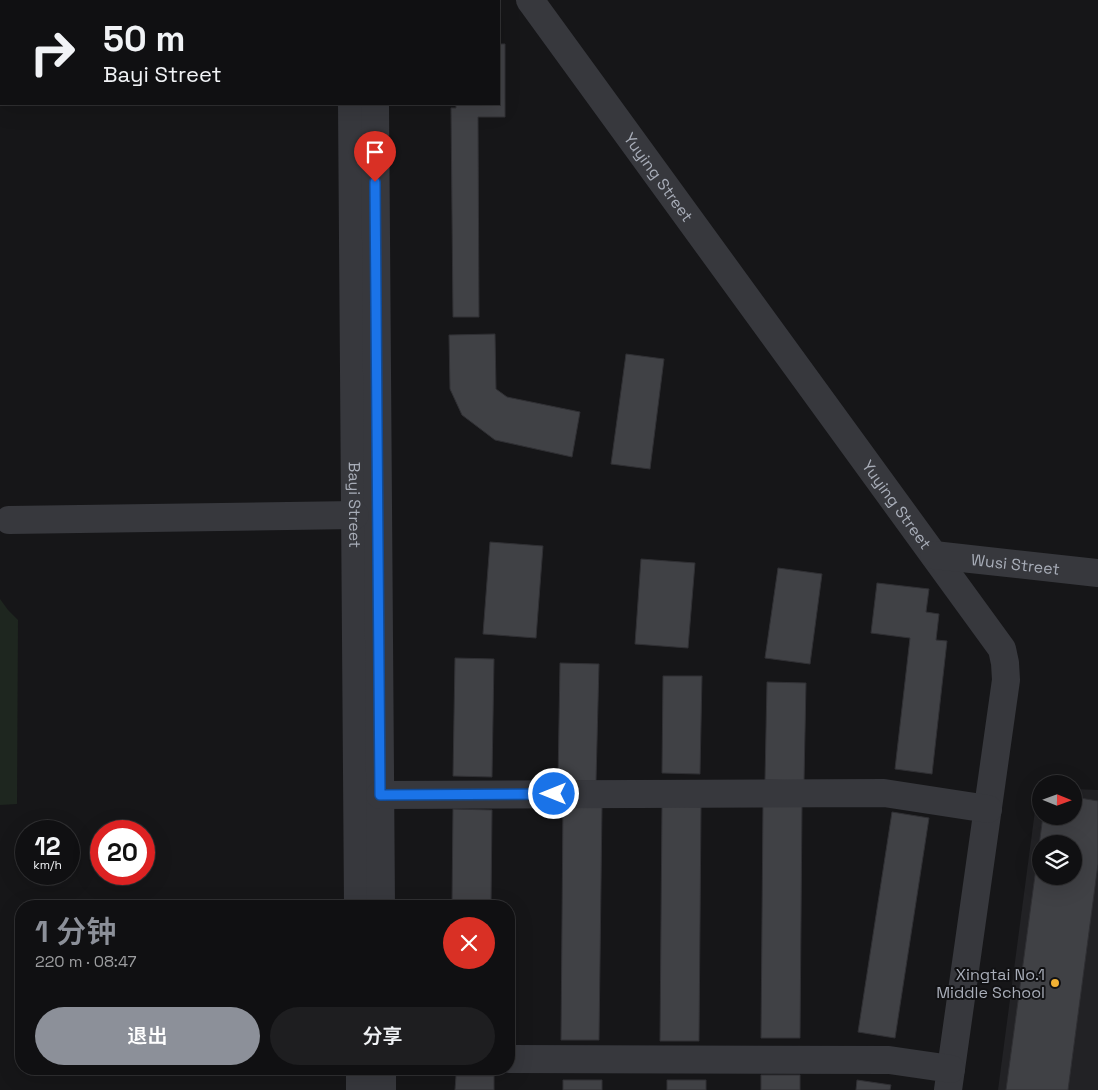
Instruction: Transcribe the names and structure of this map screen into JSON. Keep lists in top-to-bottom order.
{
  "streets": {
    "street": ["Yuying Street", "Bayi Street", "Wusi Street"]
  },
  "crossings": [
    ["Yuying Street", "Wusi Street"]
  ],
  "places": ["Xingtai No.1 Middle School"],
  "north": "right",
  "page": {
    "turn": ["50 m", "Bayi Street"],
    "speed": "12 km/h",
    "limit": "20",
    "heading": ["1 分钟", "220 m · 08:47"],
    "buttons": ["退出", "分享"]
  }
}
